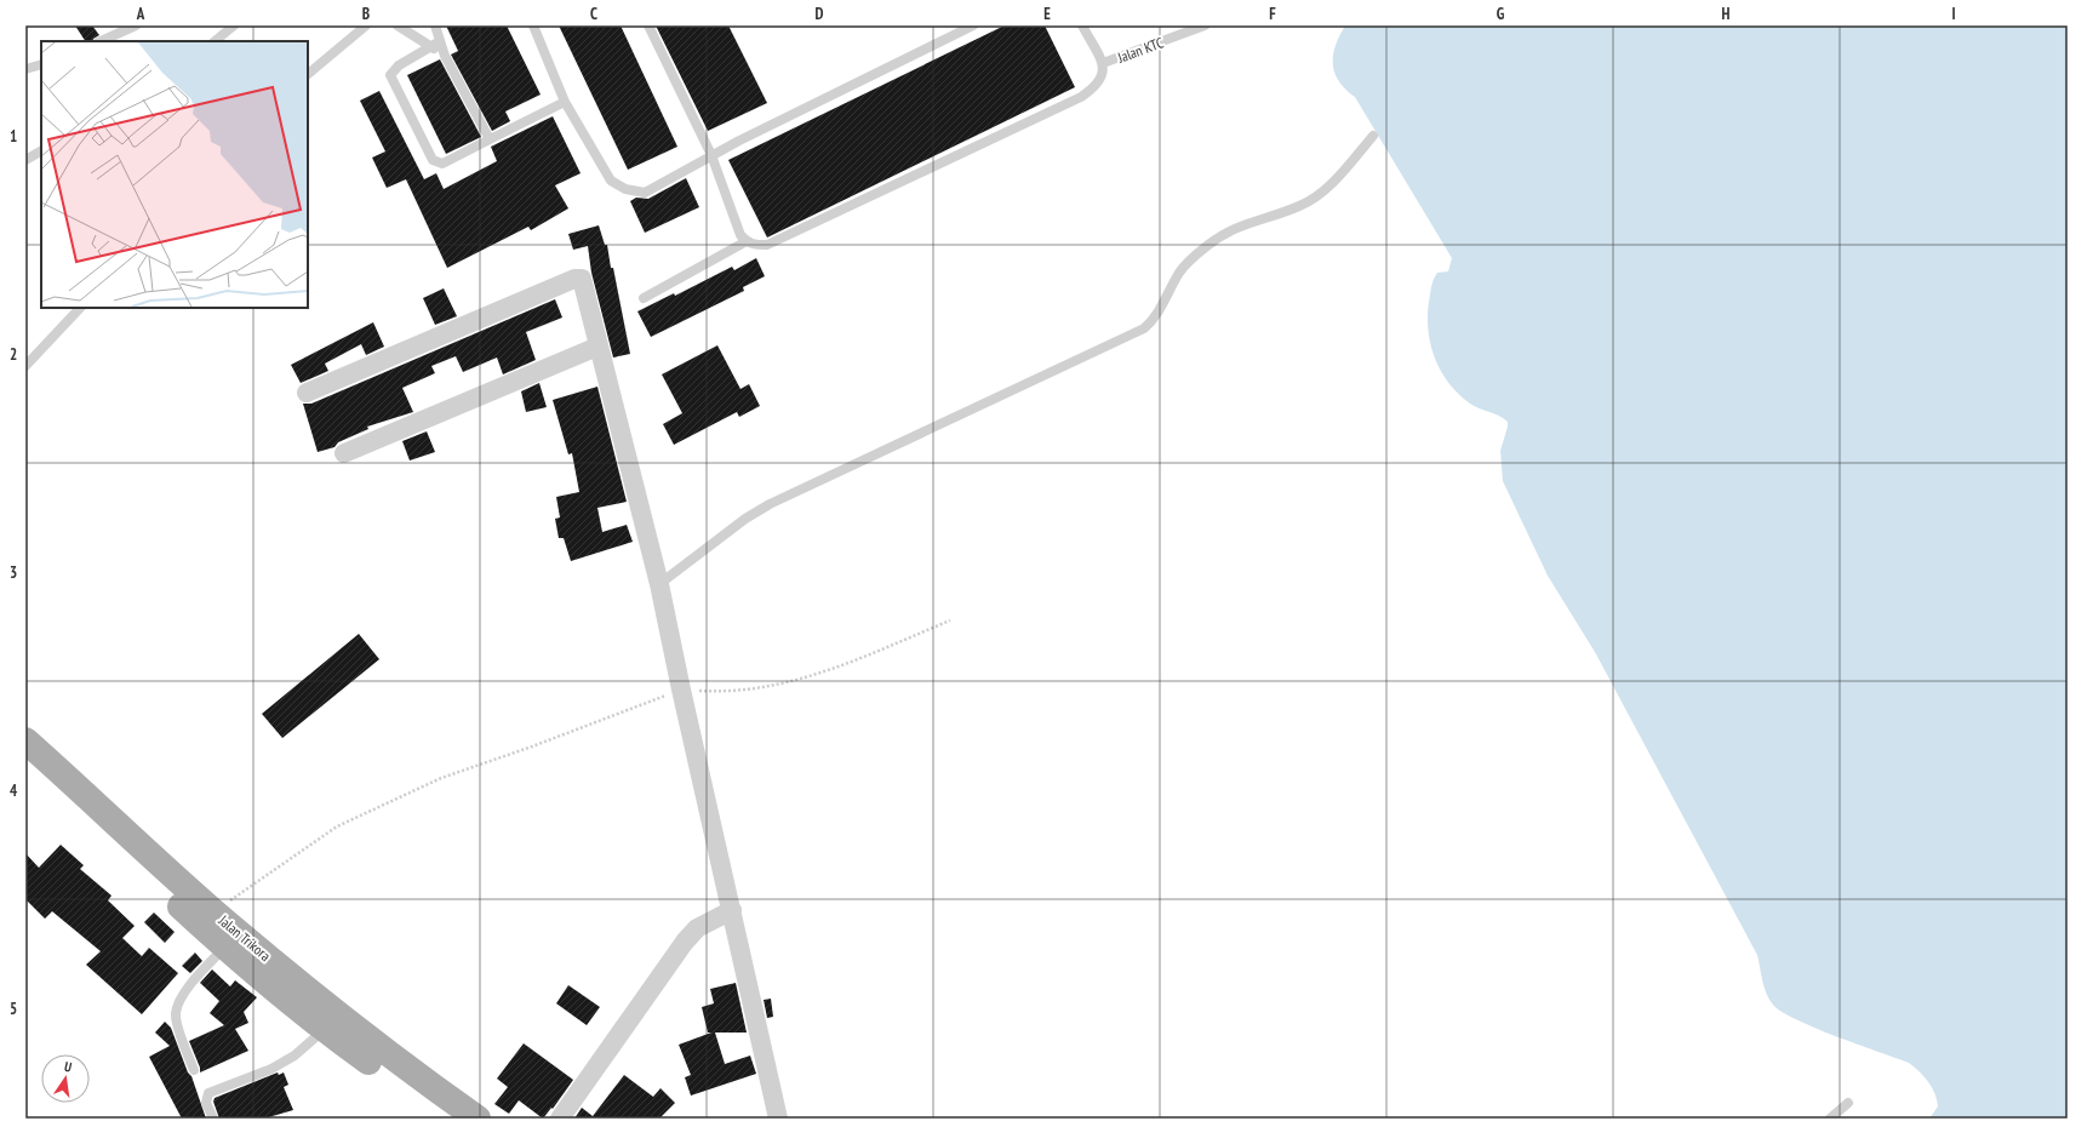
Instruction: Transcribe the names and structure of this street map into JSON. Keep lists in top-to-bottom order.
{
  "streets": {
    "main road": ["Jalan Trikora"],
    "lane": ["Jalan KTC"]
  },
  "north": "top",
  "grid": {
    "columns": [
      "A",
      "B",
      "C",
      "D",
      "E",
      "F",
      "G",
      "H",
      "I"
    ],
    "rows": [
      "1",
      "2",
      "3",
      "4",
      "5"
    ]
  }
}
